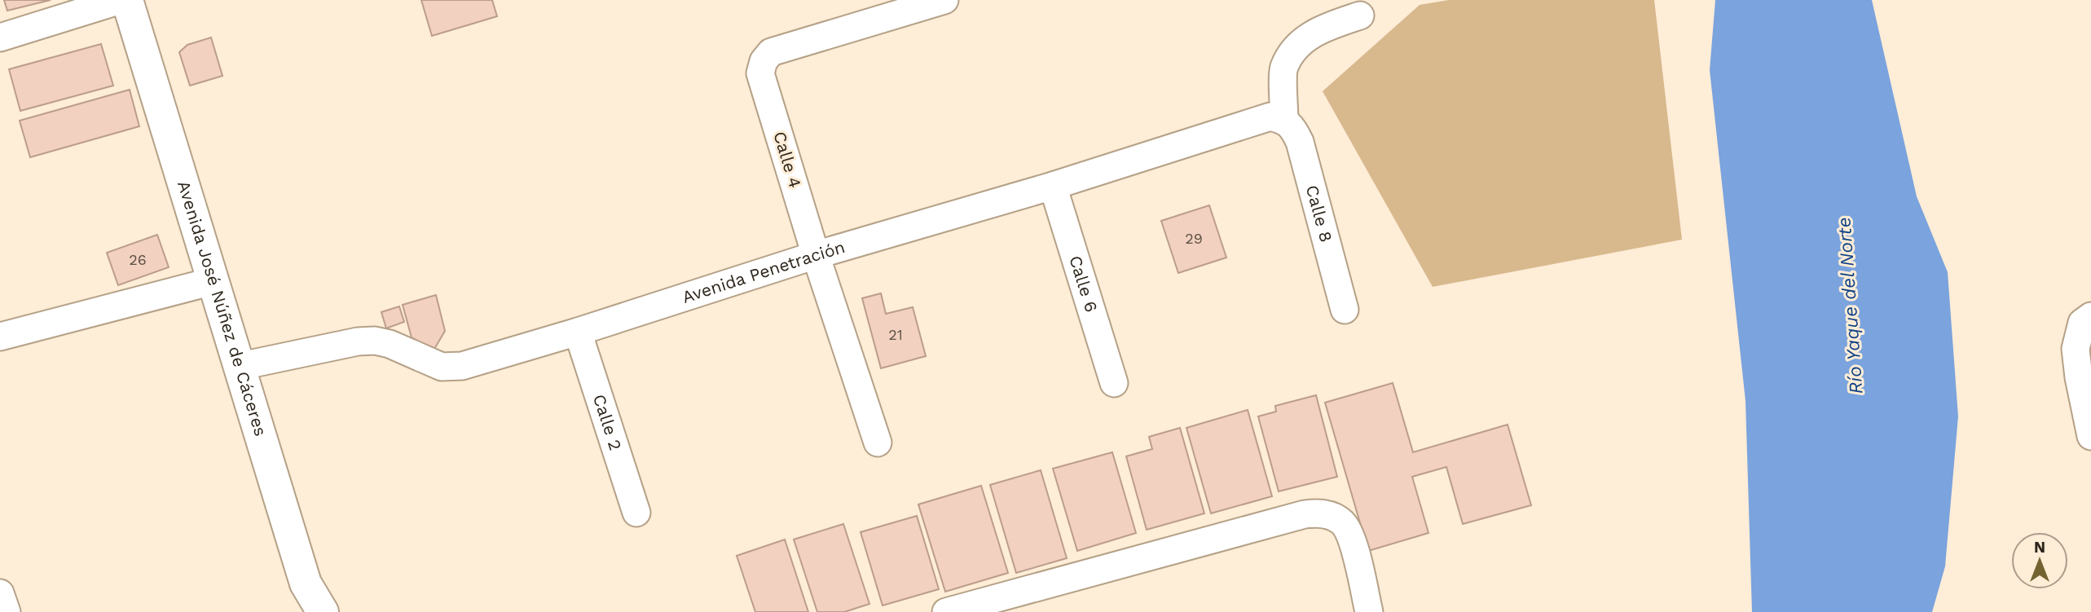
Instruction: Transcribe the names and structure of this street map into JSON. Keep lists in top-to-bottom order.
{
  "streets": {
    "main road": ["Avenida José Núñez de Cáceres"],
    "street": [
      "Calle 4",
      "Calle 8",
      "Avenida Penetración",
      "Calle 6",
      "Calle 2"
    ]
  },
  "crossings": [
    ["Calle 4", "Avenida Penetración"],
    ["Calle 8", "Avenida Penetración"],
    ["Avenida Penetración", "Calle 6"],
    ["Avenida Penetración", "Avenida José Núñez de Cáceres"],
    ["Avenida Penetración", "Calle 2"]
  ],
  "water": ["Río Yaque del Norte"],
  "house_numbers": ["29", "26", "21"],
  "north": "top"
}
